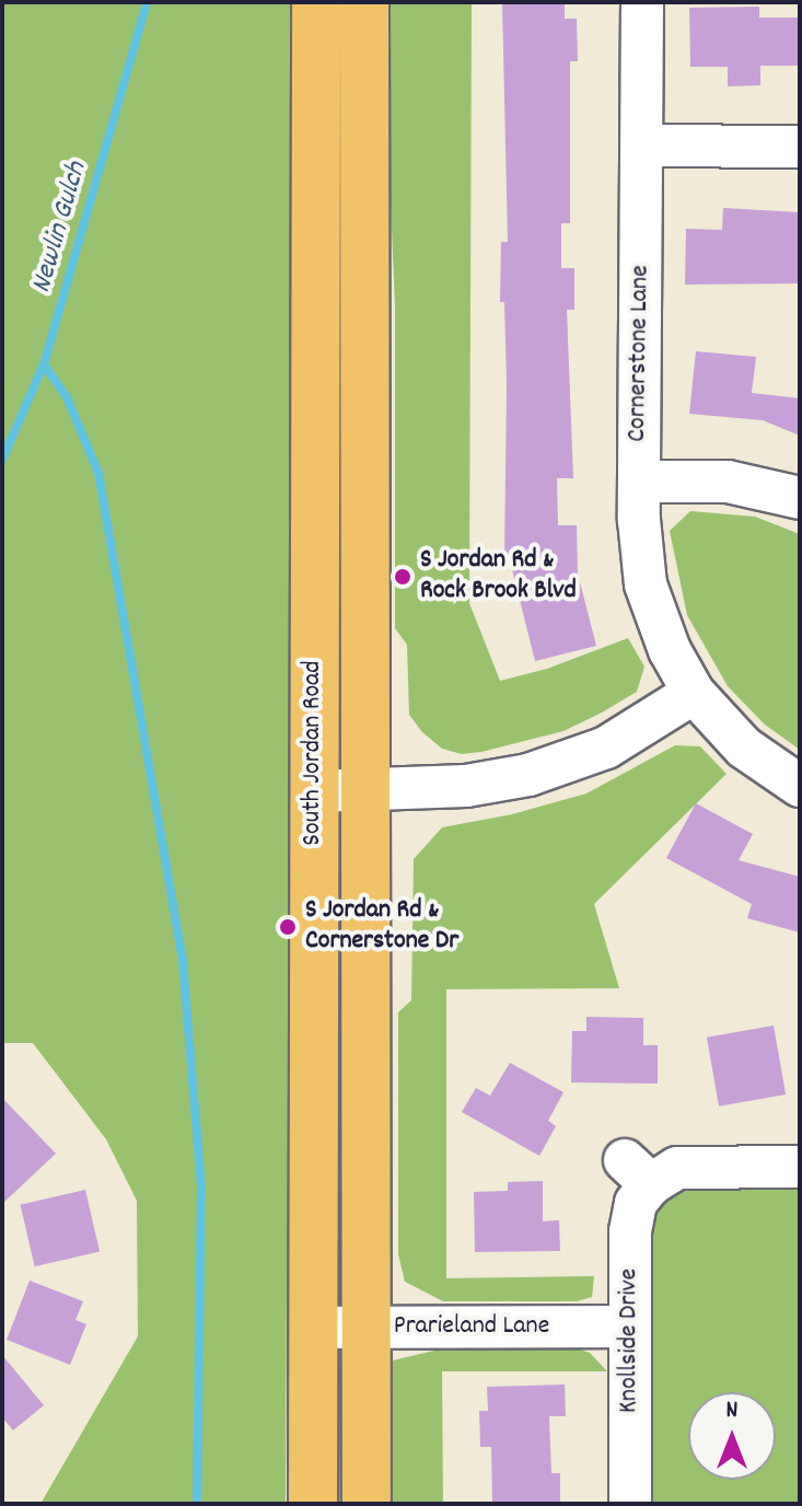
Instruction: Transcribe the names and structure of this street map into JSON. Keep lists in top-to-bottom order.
{
  "streets": {
    "main road": ["South Jordan Road"],
    "street": ["Cornerstone Lane", "Prarieland Lane", "Knollside Drive"]
  },
  "crossings": [
    ["South Jordan Road", "Prarieland Lane"],
    ["Prarieland Lane", "Knollside Drive"]
  ],
  "water": ["Newlin Gulch"],
  "places": ["S Jordan Rd & Rock Brook Blvd", "S Jordan Rd & Cornerstone Dr"],
  "north": "top"
}
